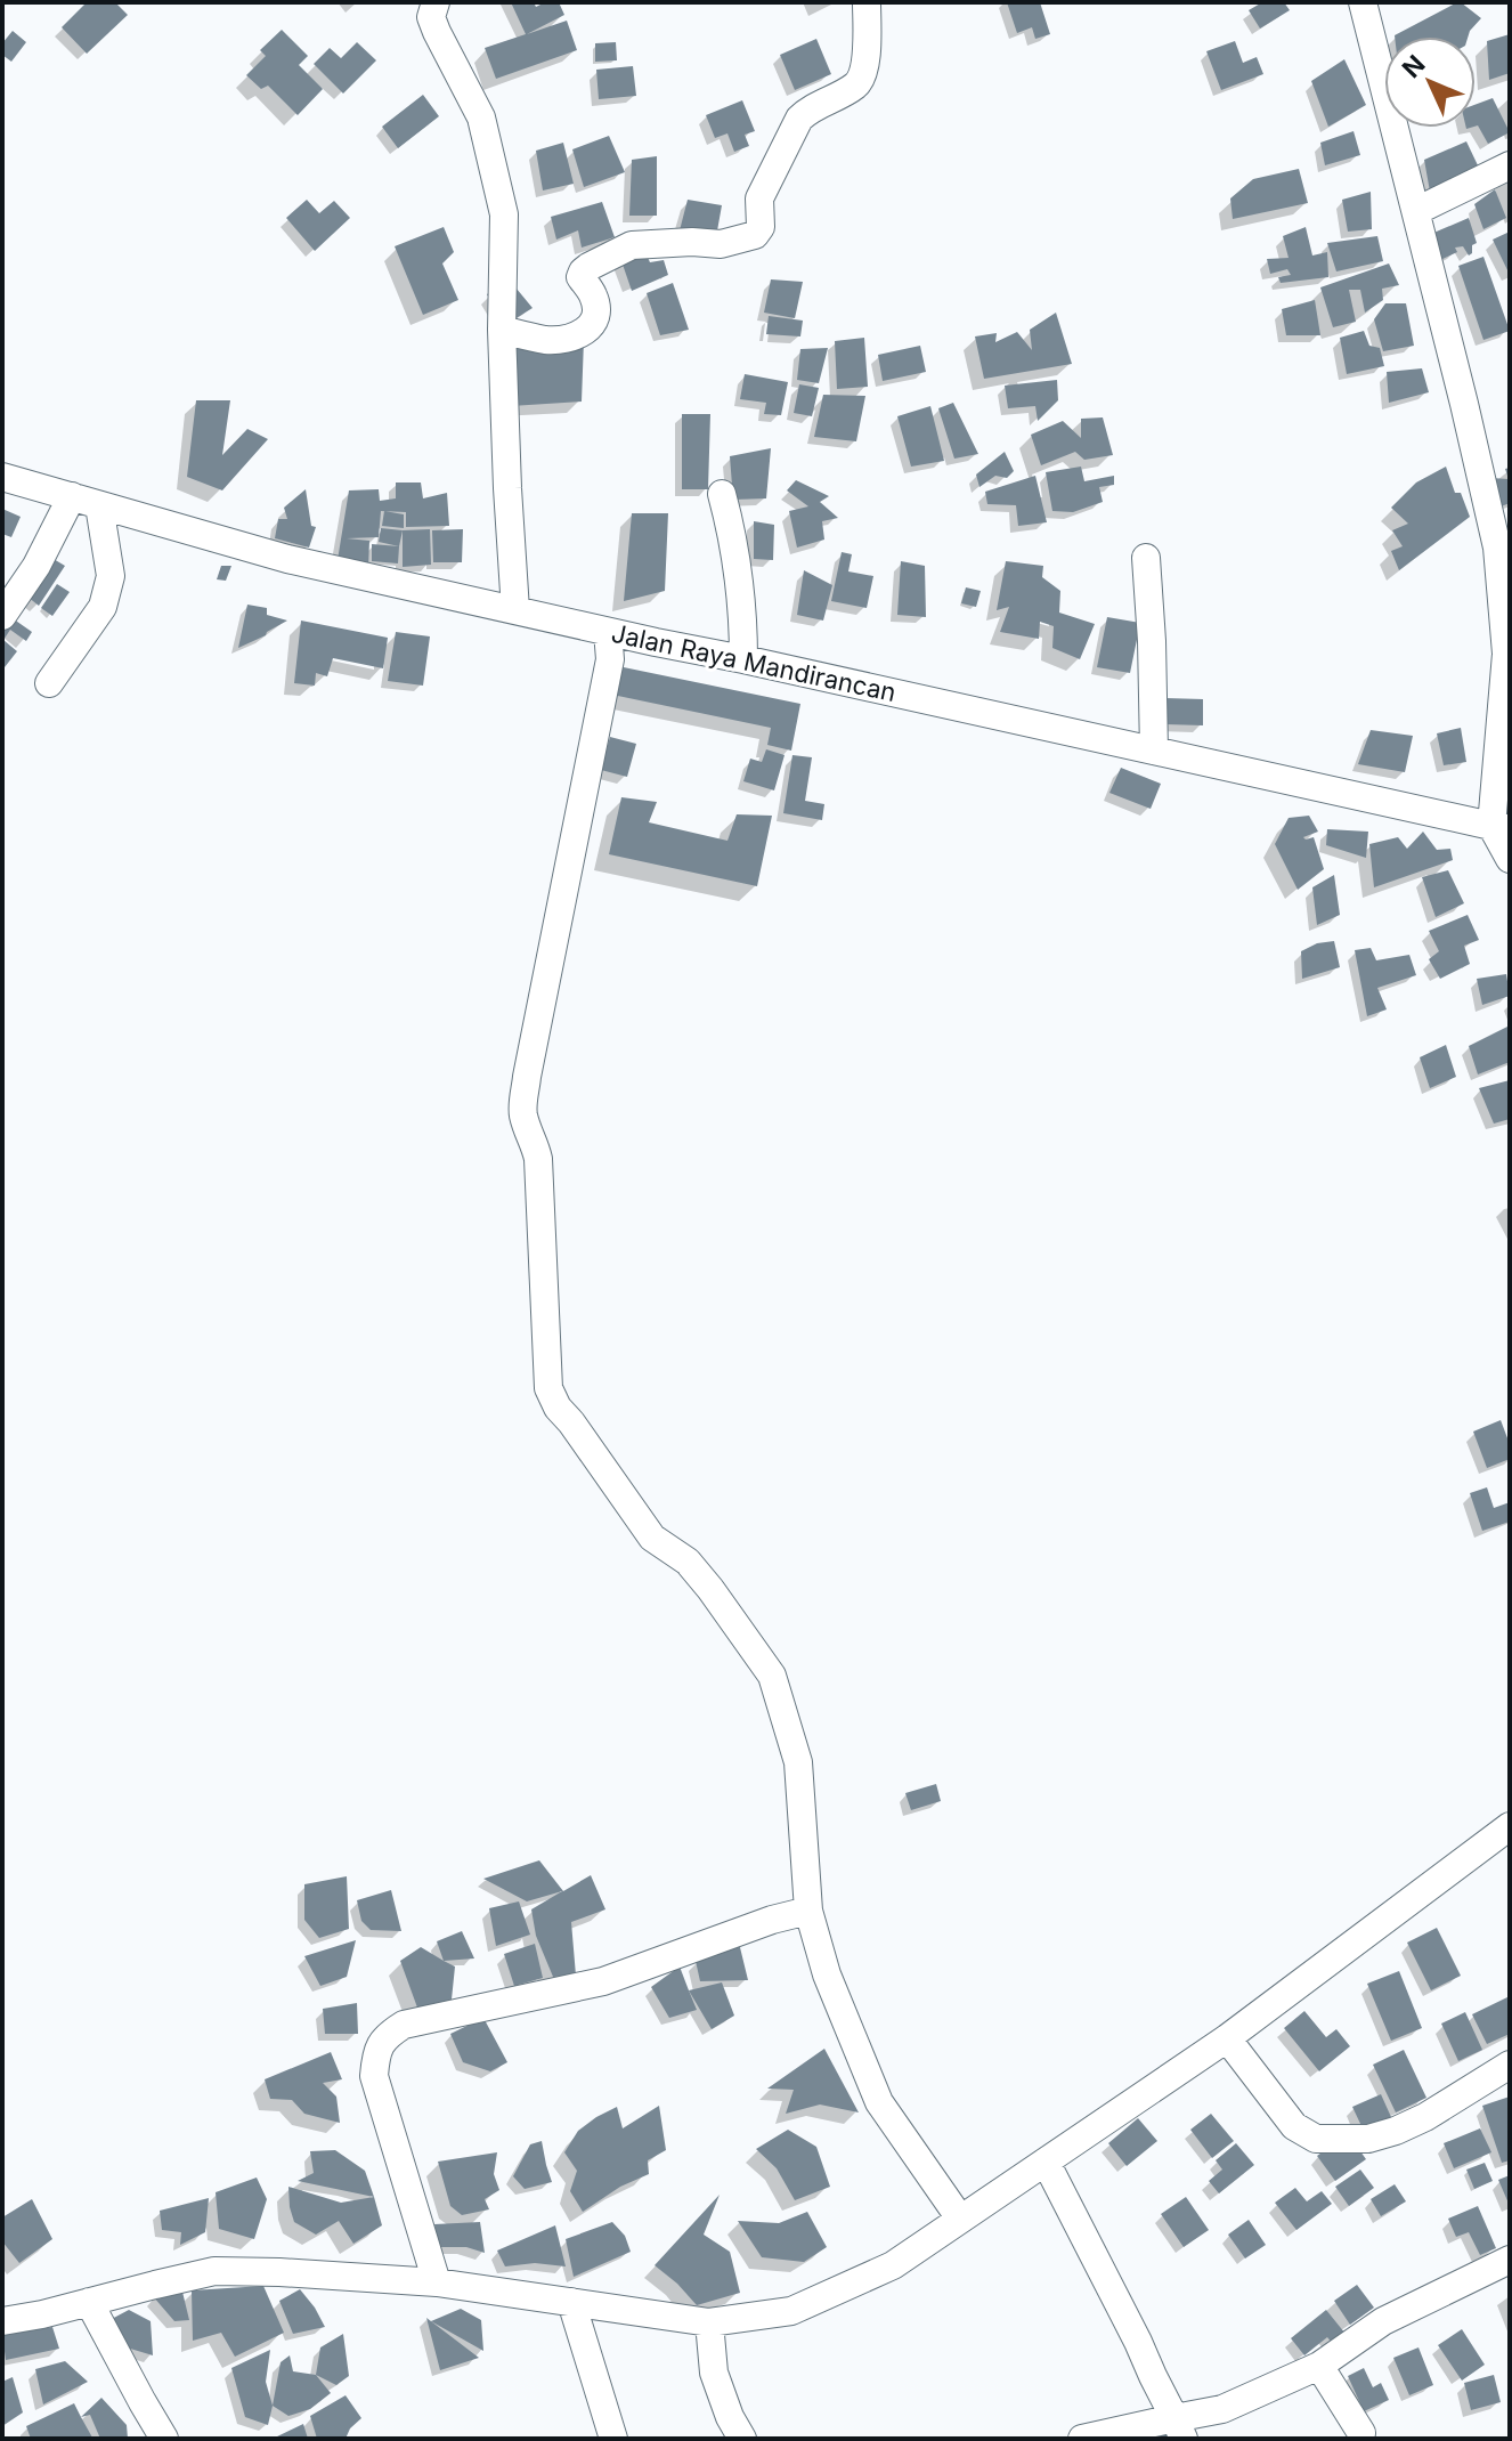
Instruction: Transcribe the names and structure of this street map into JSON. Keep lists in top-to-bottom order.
{
  "streets": {
    "street": ["Jalan Raya Mandirancan"]
  },
  "north": "top left"
}
